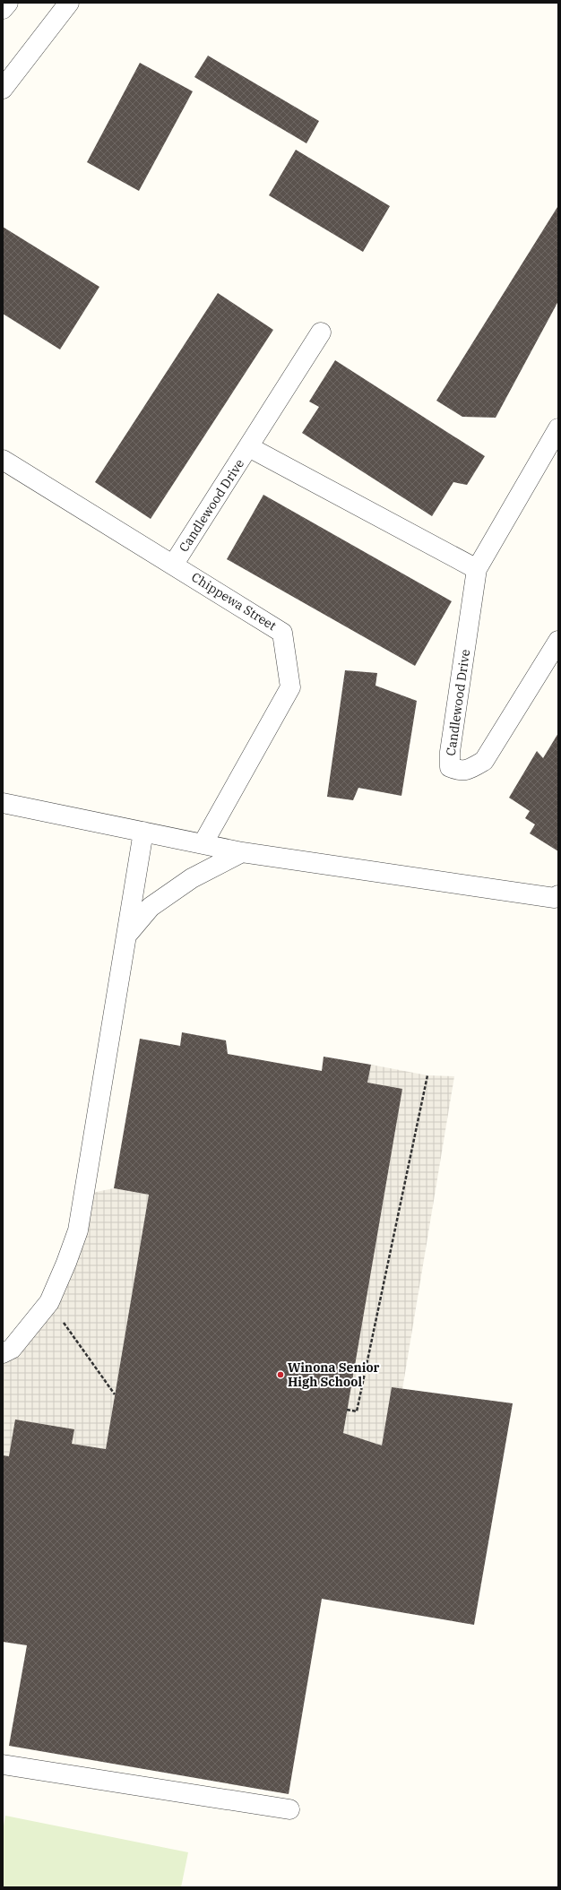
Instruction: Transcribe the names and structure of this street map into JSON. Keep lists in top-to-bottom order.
{
  "streets": {
    "street": ["Candlewood Drive", "Chippewa Street"]
  },
  "crossings": [
    ["Candlewood Drive", "Chippewa Street"]
  ],
  "places": ["Winona Senior High School"]
}
